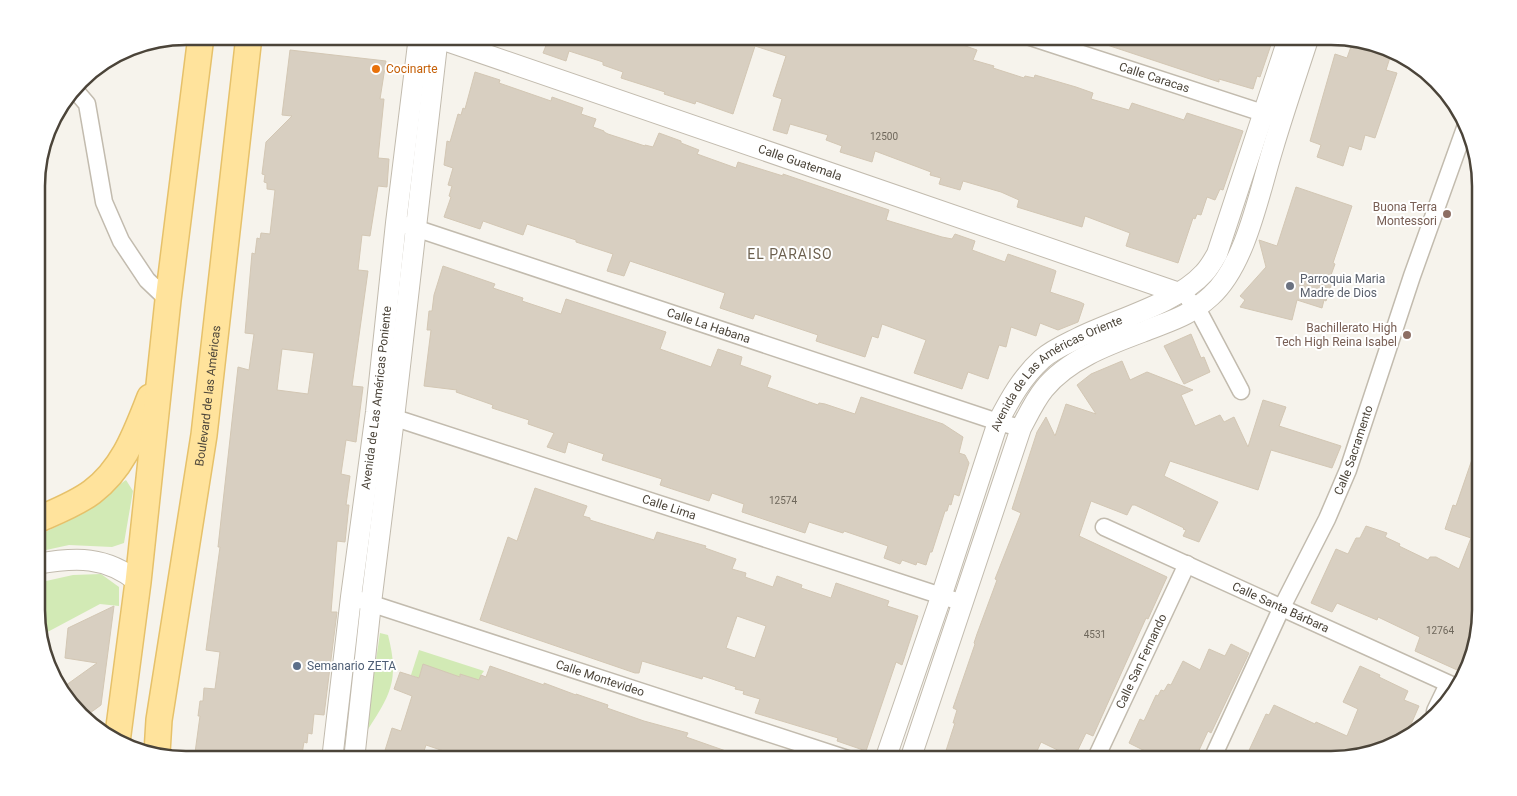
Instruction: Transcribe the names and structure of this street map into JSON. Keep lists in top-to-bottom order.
{
  "streets": {
    "main road": ["Boulevard de las Américas"],
    "street": [
      "Calle Caracas",
      "Calle Guatemala",
      "Calle La Habana",
      "Avenida de Las Américas Oriente",
      "Avenida de Las Américas Poniente",
      "Calle Sacramento",
      "Calle Lima",
      "Calle Santa Bárbara",
      "Calle San Fernando",
      "Calle Montevideo"
    ]
  },
  "crossings": [
    ["Calle Caracas", "Avenida de Las Américas Oriente"],
    ["Calle Guatemala", "Avenida de Las Américas Oriente"],
    ["Calle La Habana", "Avenida de Las Américas Oriente"],
    ["Calle La Habana", "Avenida de Las Américas Poniente"],
    ["Avenida de Las Américas Oriente", "Calle Lima"],
    ["Avenida de Las Américas Poniente", "Calle Lima"],
    ["Avenida de Las Américas Poniente", "Calle Montevideo"],
    ["Calle Sacramento", "Calle Santa Bárbara"],
    ["Calle Santa Bárbara", "Calle San Fernando"]
  ],
  "districts": ["EL PARAISO"],
  "places": [
    "Cocinarte",
    "Buona Terra Montessori",
    "Parroquia Maria Madre de Dios",
    "Bachillerato High Tech High Reina Isabel",
    "Semanario ZETA"
  ],
  "house_numbers": [
    "12500",
    "12574",
    "12764",
    "4531"
  ]
}
